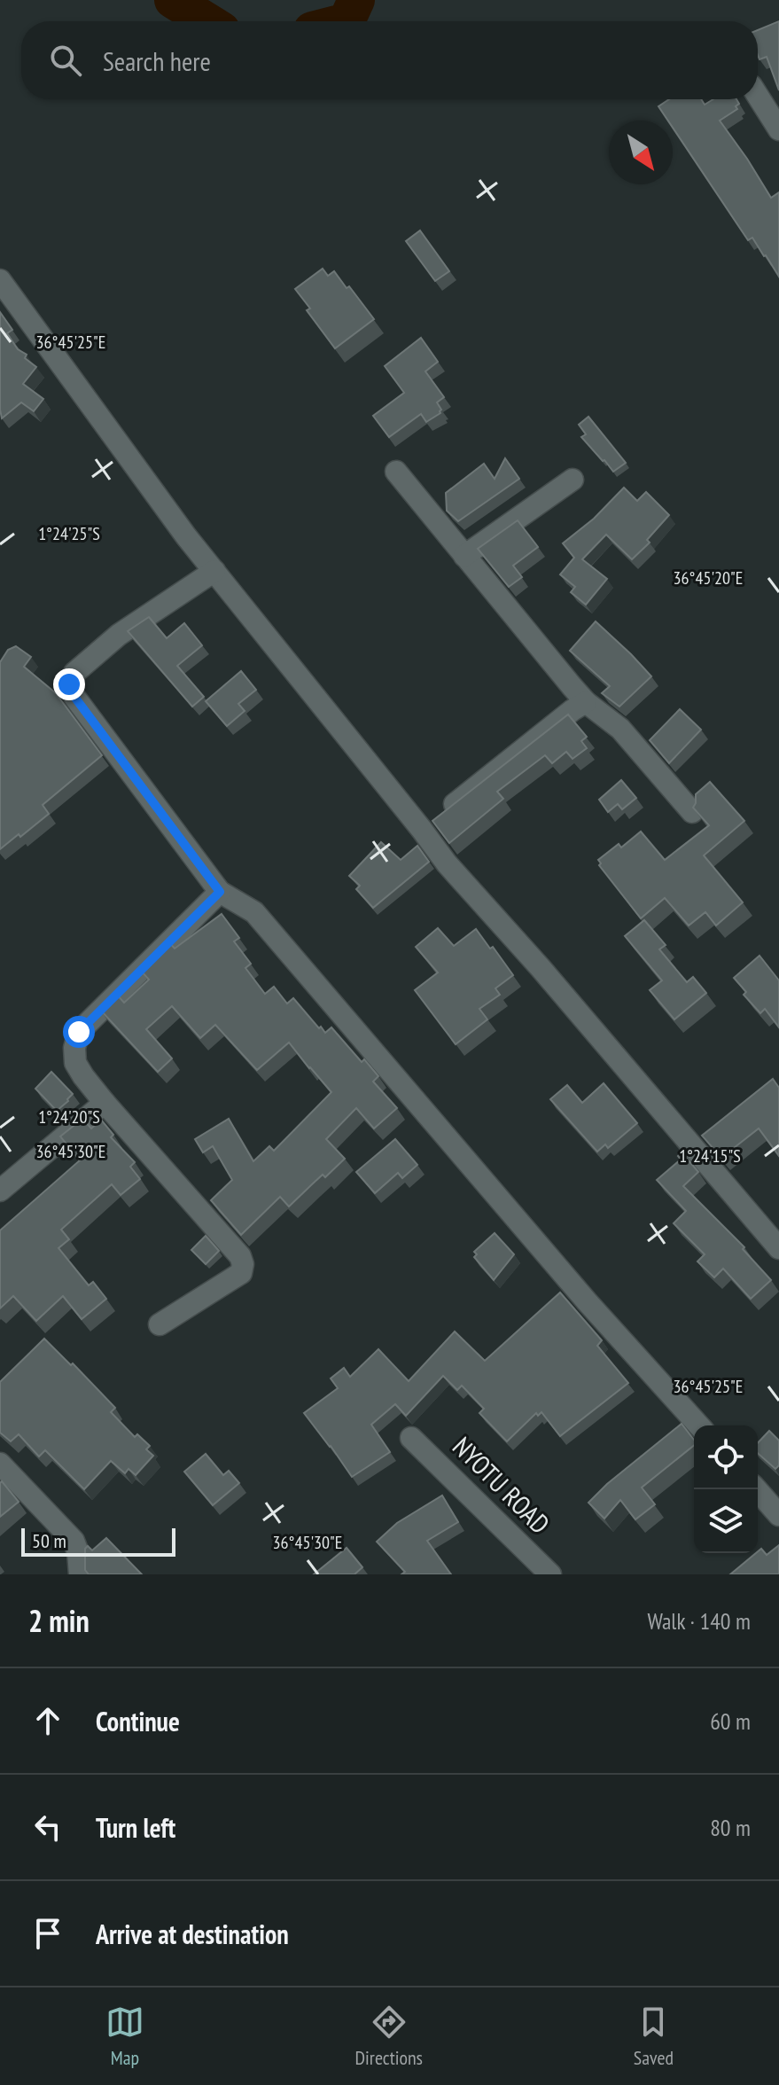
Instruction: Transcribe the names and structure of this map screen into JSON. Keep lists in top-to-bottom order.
{
  "streets": {
    "street": ["NYOTU ROAD"]
  },
  "scale_bar": "50 m",
  "north": "bottom right",
  "page": {
    "search": "Search here",
    "scale": "50 m",
    "heading": ["2 min", "Walk · 140 m"],
    "list": [
      ["Continue", "60 m"],
      ["Turn left", "80 m"],
      "Arrive at destination"
    ],
    "nav": ["Map", "Directions", "Saved"]
  },
  "coordinates": [
    "36°45'25\"E",
    "1°24'25\"S",
    "36°45'20\"E",
    "1°24'20\"S",
    "36°45'30\"E",
    "1°24'15\"S"
  ]
}
